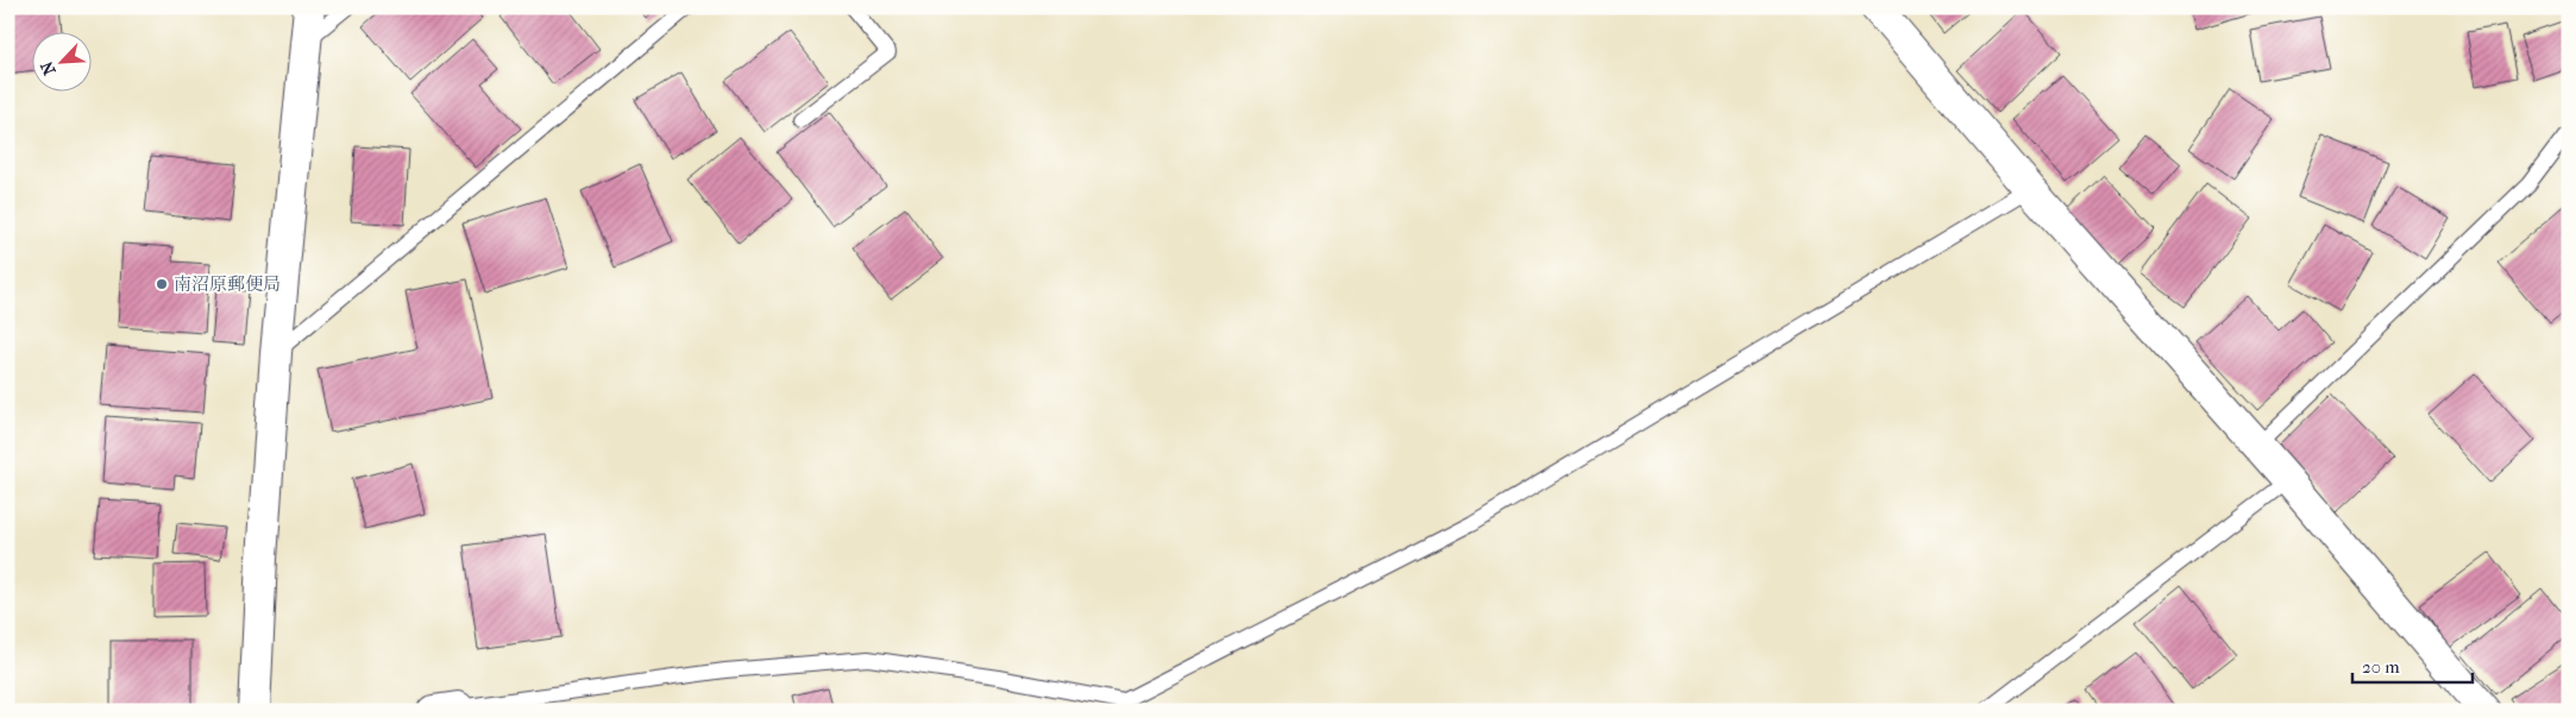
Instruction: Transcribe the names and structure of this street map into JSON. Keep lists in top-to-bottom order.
{
  "places": ["南沼原郵便局"],
  "scale_bar": "20 m",
  "north": "bottom left"
}
